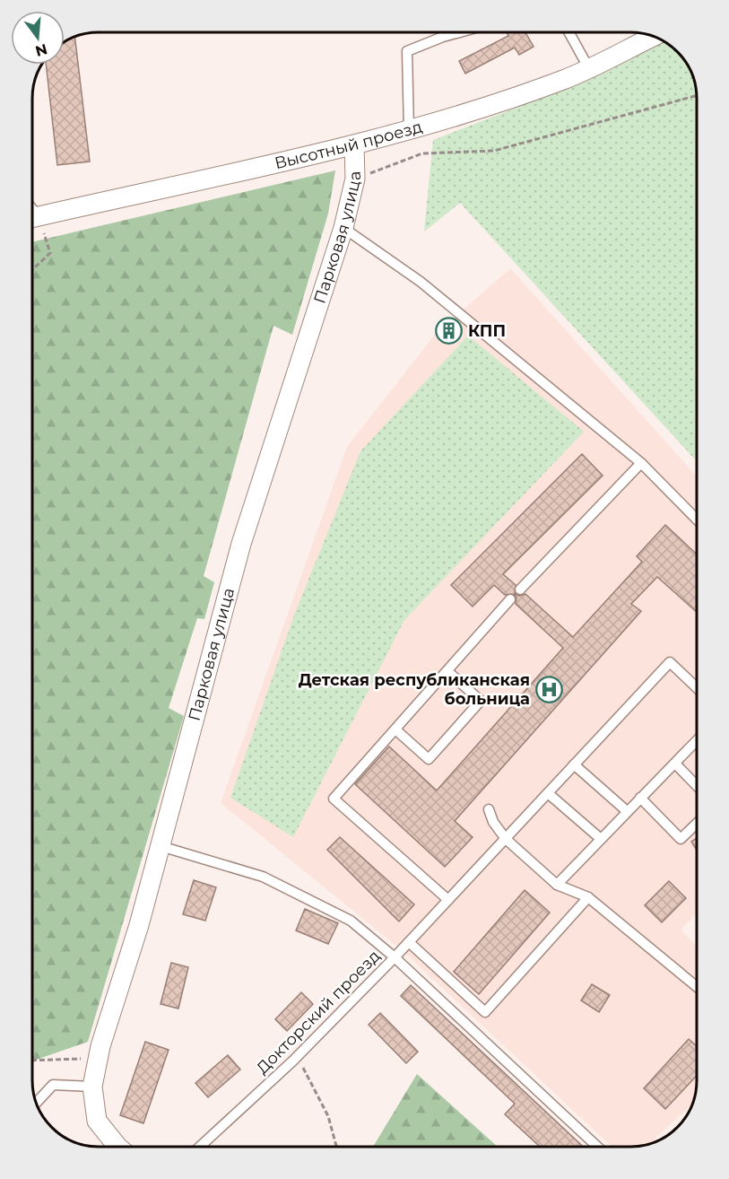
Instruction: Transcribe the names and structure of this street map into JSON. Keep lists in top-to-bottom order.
{
  "streets": {
    "street": ["Высотный проезд", "Парковая улица"],
    "lane": ["Докторский проезд"]
  },
  "crossings": [
    ["Высотный проезд", "Парковая улица"],
    ["Парковая улица", "Докторский проезд"]
  ],
  "places": {
    "building": ["КПП"],
    "hospital": ["Детская республиканская больница"]
  },
  "north": "bottom"
}
